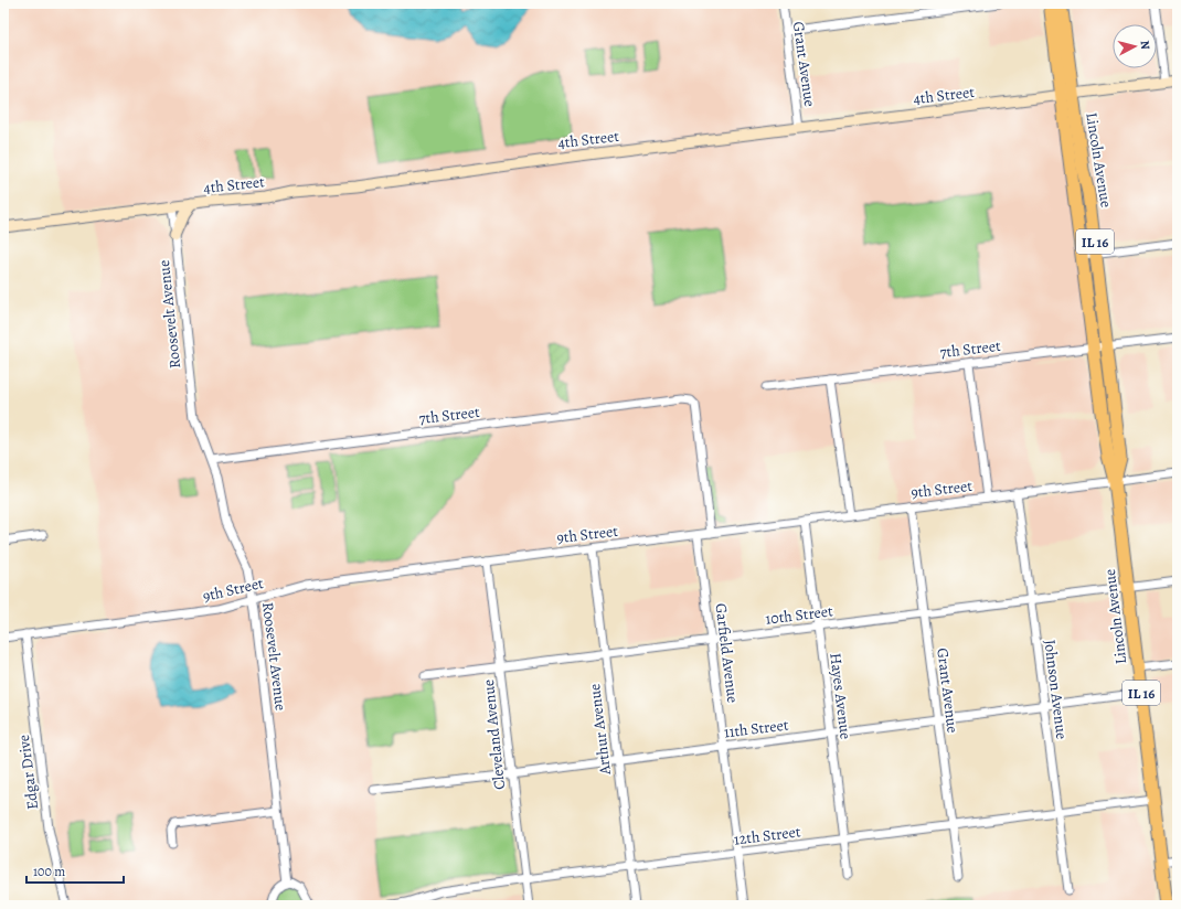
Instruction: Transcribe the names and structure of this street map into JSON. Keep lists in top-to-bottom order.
{
  "streets": {
    "main road": ["Lincoln Avenue", "IL 16"],
    "street": [
      "Grant Avenue",
      "4th Street",
      "Roosevelt Avenue",
      "7th Street",
      "9th Street",
      "10th Street",
      "Garfield Avenue",
      "Johnson Avenue",
      "Hayes Avenue",
      "11th Street",
      "Arthur Avenue",
      "Cleveland Avenue",
      "Edgar Drive",
      "12th Street"
    ]
  },
  "crossings": [
    ["Grant Avenue", "4th Street"],
    ["Grant Avenue", "9th Street"],
    ["Grant Avenue", "10th Street"],
    ["Grant Avenue", "11th Street"],
    ["Grant Avenue", "12th Street"],
    ["4th Street", "Lincoln Avenue"],
    ["4th Street", "Roosevelt Avenue"],
    ["Lincoln Avenue", "7th Street"],
    ["Lincoln Avenue", "9th Street"],
    ["Lincoln Avenue", "10th Street"],
    ["Lincoln Avenue", "11th Street"],
    ["Lincoln Avenue", "12th Street"],
    ["Roosevelt Avenue", "7th Street"],
    ["Roosevelt Avenue", "9th Street"],
    ["7th Street", "9th Street"],
    ["9th Street", "Garfield Avenue"],
    ["9th Street", "Johnson Avenue"],
    ["9th Street", "Hayes Avenue"],
    ["9th Street", "Arthur Avenue"],
    ["9th Street", "Cleveland Avenue"],
    ["9th Street", "Edgar Drive"],
    ["10th Street", "Garfield Avenue"],
    ["10th Street", "Johnson Avenue"],
    ["10th Street", "Hayes Avenue"],
    ["10th Street", "Arthur Avenue"],
    ["10th Street", "Cleveland Avenue"],
    ["Garfield Avenue", "11th Street"],
    ["Garfield Avenue", "12th Street"],
    ["Johnson Avenue", "11th Street"],
    ["Johnson Avenue", "12th Street"],
    ["Hayes Avenue", "11th Street"],
    ["Hayes Avenue", "12th Street"],
    ["11th Street", "Arthur Avenue"],
    ["11th Street", "Cleveland Avenue"],
    ["Arthur Avenue", "12th Street"],
    ["Cleveland Avenue", "12th Street"]
  ],
  "scale_bar": "100 m",
  "north": "right"
}
